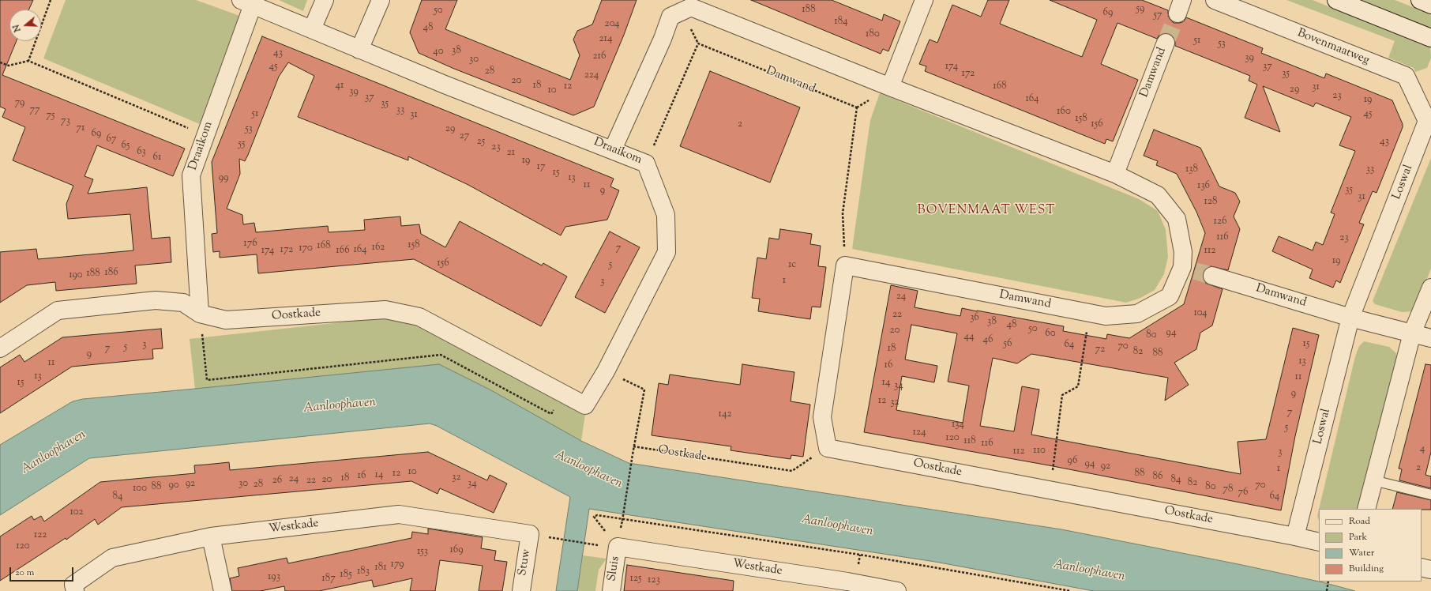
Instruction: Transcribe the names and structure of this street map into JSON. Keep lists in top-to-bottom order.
{
  "streets": {
    "street": [
      "Bovenmaatweg",
      "Damwand",
      "Draaikom",
      "Loswal",
      "Oostkade",
      "Westkade",
      "Stuw",
      "Sluis"
    ]
  },
  "crossings": [
    ["Bovenmaatweg", "Loswal"],
    ["Damwand", "Draaikom"],
    ["Damwand", "Loswal"],
    ["Draaikom", "Oostkade"],
    ["Loswal", "Oostkade"],
    ["Westkade", "Stuw"],
    ["Westkade", "Sluis"]
  ],
  "districts": ["BOVENMAAT WEST"],
  "water": ["Aanloophaven"],
  "house_numbers": [
    "59",
    "188",
    "50",
    "69",
    "57",
    "184",
    "204",
    "48",
    "180",
    "214",
    "51",
    "53",
    "38",
    "40",
    "43",
    "216",
    "39",
    "30",
    "45",
    "174",
    "37",
    "28",
    "172",
    "35",
    "224",
    "20",
    "41",
    "18",
    "12",
    "168",
    "31",
    "29",
    "10",
    "39",
    "23",
    "37",
    "164",
    "19",
    "79",
    "35",
    "77",
    "33",
    "160",
    "51",
    "45",
    "31",
    "75",
    "158",
    "73",
    "2",
    "156",
    "71",
    "53",
    "29",
    "69",
    "27",
    "67",
    "25",
    "43",
    "55",
    "65",
    "23",
    "63",
    "21",
    "61",
    "19",
    "17",
    "138",
    "33",
    "15",
    "99",
    "13",
    "11",
    "136",
    "35",
    "9",
    "31",
    "128",
    "126",
    "116",
    "23",
    "176",
    "158",
    "168",
    "162",
    "170",
    "7",
    "172",
    "164",
    "174",
    "166",
    "112",
    "19",
    "156",
    "5",
    "1c",
    "186",
    "188",
    "190",
    "1",
    "3",
    "24",
    "104",
    "22",
    "36",
    "38",
    "48",
    "50",
    "20",
    "94",
    "60",
    "80",
    "44",
    "46",
    "56",
    "15",
    "3",
    "64",
    "70",
    "5",
    "7",
    "18",
    "72",
    "82",
    "88",
    "9",
    "13",
    "11",
    "16",
    "13",
    "11",
    "15",
    "14",
    "34",
    "9",
    "12",
    "32",
    "7",
    "142",
    "134",
    "5",
    "124",
    "120",
    "118",
    "116",
    "4",
    "110",
    "112",
    "3",
    "96",
    "94",
    "92",
    "2",
    "1",
    "10",
    "12",
    "88",
    "14",
    "16",
    "86",
    "32",
    "18",
    "24",
    "20",
    "84",
    "26",
    "22",
    "82",
    "92",
    "30",
    "34",
    "28",
    "90",
    "70",
    "88",
    "80",
    "100",
    "78",
    "76",
    "84",
    "64",
    "102",
    "122",
    "120",
    "169",
    "153",
    "179",
    "181",
    "183",
    "185",
    "193",
    "187",
    "125",
    "123"
  ],
  "legend": [
    "Road",
    "Park",
    "Water",
    "Building"
  ],
  "scale_bar": "20 m",
  "north": "left"
}
